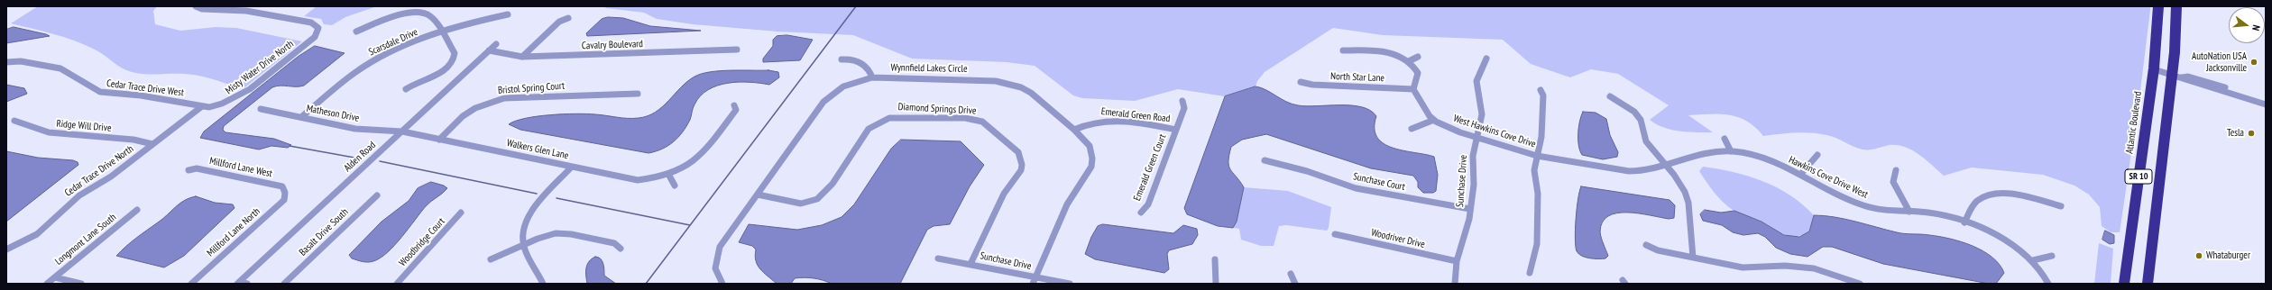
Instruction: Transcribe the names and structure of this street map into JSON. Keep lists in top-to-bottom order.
{
  "streets": {
    "highway": ["Atlantic Boulevard", "SR 10"],
    "street": [
      "Scarsdale Drive",
      "Cavalry Boulevard",
      "Misty Water Drive North",
      "Wynnfield Lakes Circle",
      "North Star Lane",
      "Cedar Trace Drive West",
      "Bristol Spring Court",
      "Diamond Springs Drive",
      "Matheson Drive",
      "Emerald Green Road",
      "Ridge Will Drive",
      "West Hawkins Cove Drive",
      "Walkers Glen Lane",
      "Alden Road",
      "Millford Lane West",
      "Emerald Green Court",
      "Cedar Trace Drive North",
      "Hawkins Cove Drive West",
      "Sunchase Drive",
      "Sunchase Court",
      "Millford Lane North",
      "Basalt Drive South",
      "Woodriver Drive",
      "Longmont Lane South",
      "Woodbridge Court"
    ]
  },
  "crossings": [
    ["Scarsdale Drive", "Matheson Drive"],
    ["Cavalry Boulevard", "Alden Road"],
    ["Misty Water Drive North", "Cedar Trace Drive West"],
    ["Misty Water Drive North", "Cedar Trace Drive North"],
    ["Wynnfield Lakes Circle", "Diamond Springs Drive"],
    ["Wynnfield Lakes Circle", "Emerald Green Road"],
    ["Wynnfield Lakes Circle", "Sunchase Drive"],
    ["North Star Lane", "West Hawkins Cove Drive"],
    ["Cedar Trace Drive West", "Cedar Trace Drive North"],
    ["Bristol Spring Court", "Walkers Glen Lane"],
    ["Diamond Springs Drive", "Sunchase Drive"],
    ["Matheson Drive", "Walkers Glen Lane"],
    ["Matheson Drive", "Alden Road"],
    ["Emerald Green Road", "Emerald Green Court"],
    ["Ridge Will Drive", "Cedar Trace Drive North"],
    ["West Hawkins Cove Drive", "Hawkins Cove Drive West"],
    ["West Hawkins Cove Drive", "Sunchase Drive"],
    ["Walkers Glen Lane", "Alden Road"],
    ["Millford Lane West", "Millford Lane North"],
    ["Sunchase Drive", "Sunchase Court"],
    ["Sunchase Drive", "Woodriver Drive"]
  ],
  "places": ["AutoNation USA Jacksonville", "Tesla", "Whataburger"],
  "north": "right"
}
